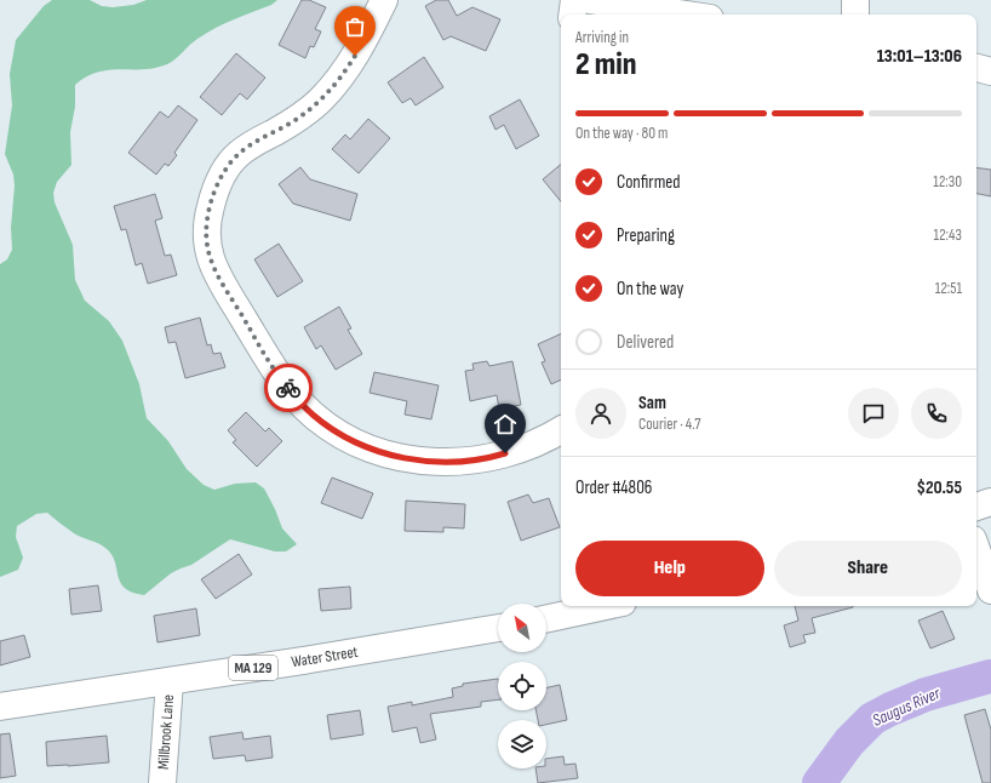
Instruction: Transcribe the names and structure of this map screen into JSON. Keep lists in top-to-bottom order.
{
  "streets": {
    "street": ["Water Street", "MA 129", "Millbrook Lane"]
  },
  "crossings": [
    ["Water Street", "Millbrook Lane"]
  ],
  "water": ["Saugus River"],
  "north": "top left",
  "page": {
    "heading": ["2 min", "Arriving in", "13:01–13:06"],
    "panel": [
      "Sam",
      "Courier · 4.7",
      "Order #4806",
      "$20.55"
    ],
    "bar": "On the way · 80 m",
    "list": [
      ["Confirmed", "12:30"],
      ["Preparing", "12:43"],
      ["On the way", "12:51"],
      "Delivered"
    ],
    "buttons": ["Help", "Share"]
  }
}
